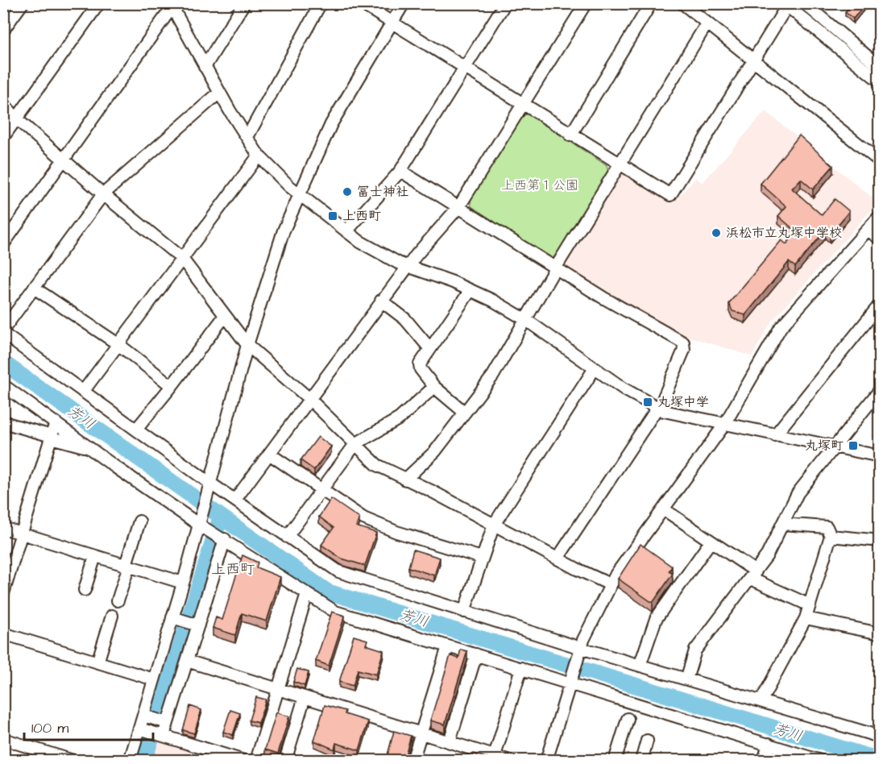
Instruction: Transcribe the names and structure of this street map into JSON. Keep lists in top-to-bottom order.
{
  "districts": ["上西町"],
  "water": ["芳川"],
  "parks": ["上西第１公園"],
  "places": {
    "other": ["冨士神社", "浜松市立丸塚中学校"],
    "transit": ["上西町", "丸塚中学", "丸塚町"]
  },
  "scale_bar": "100 m"
}
